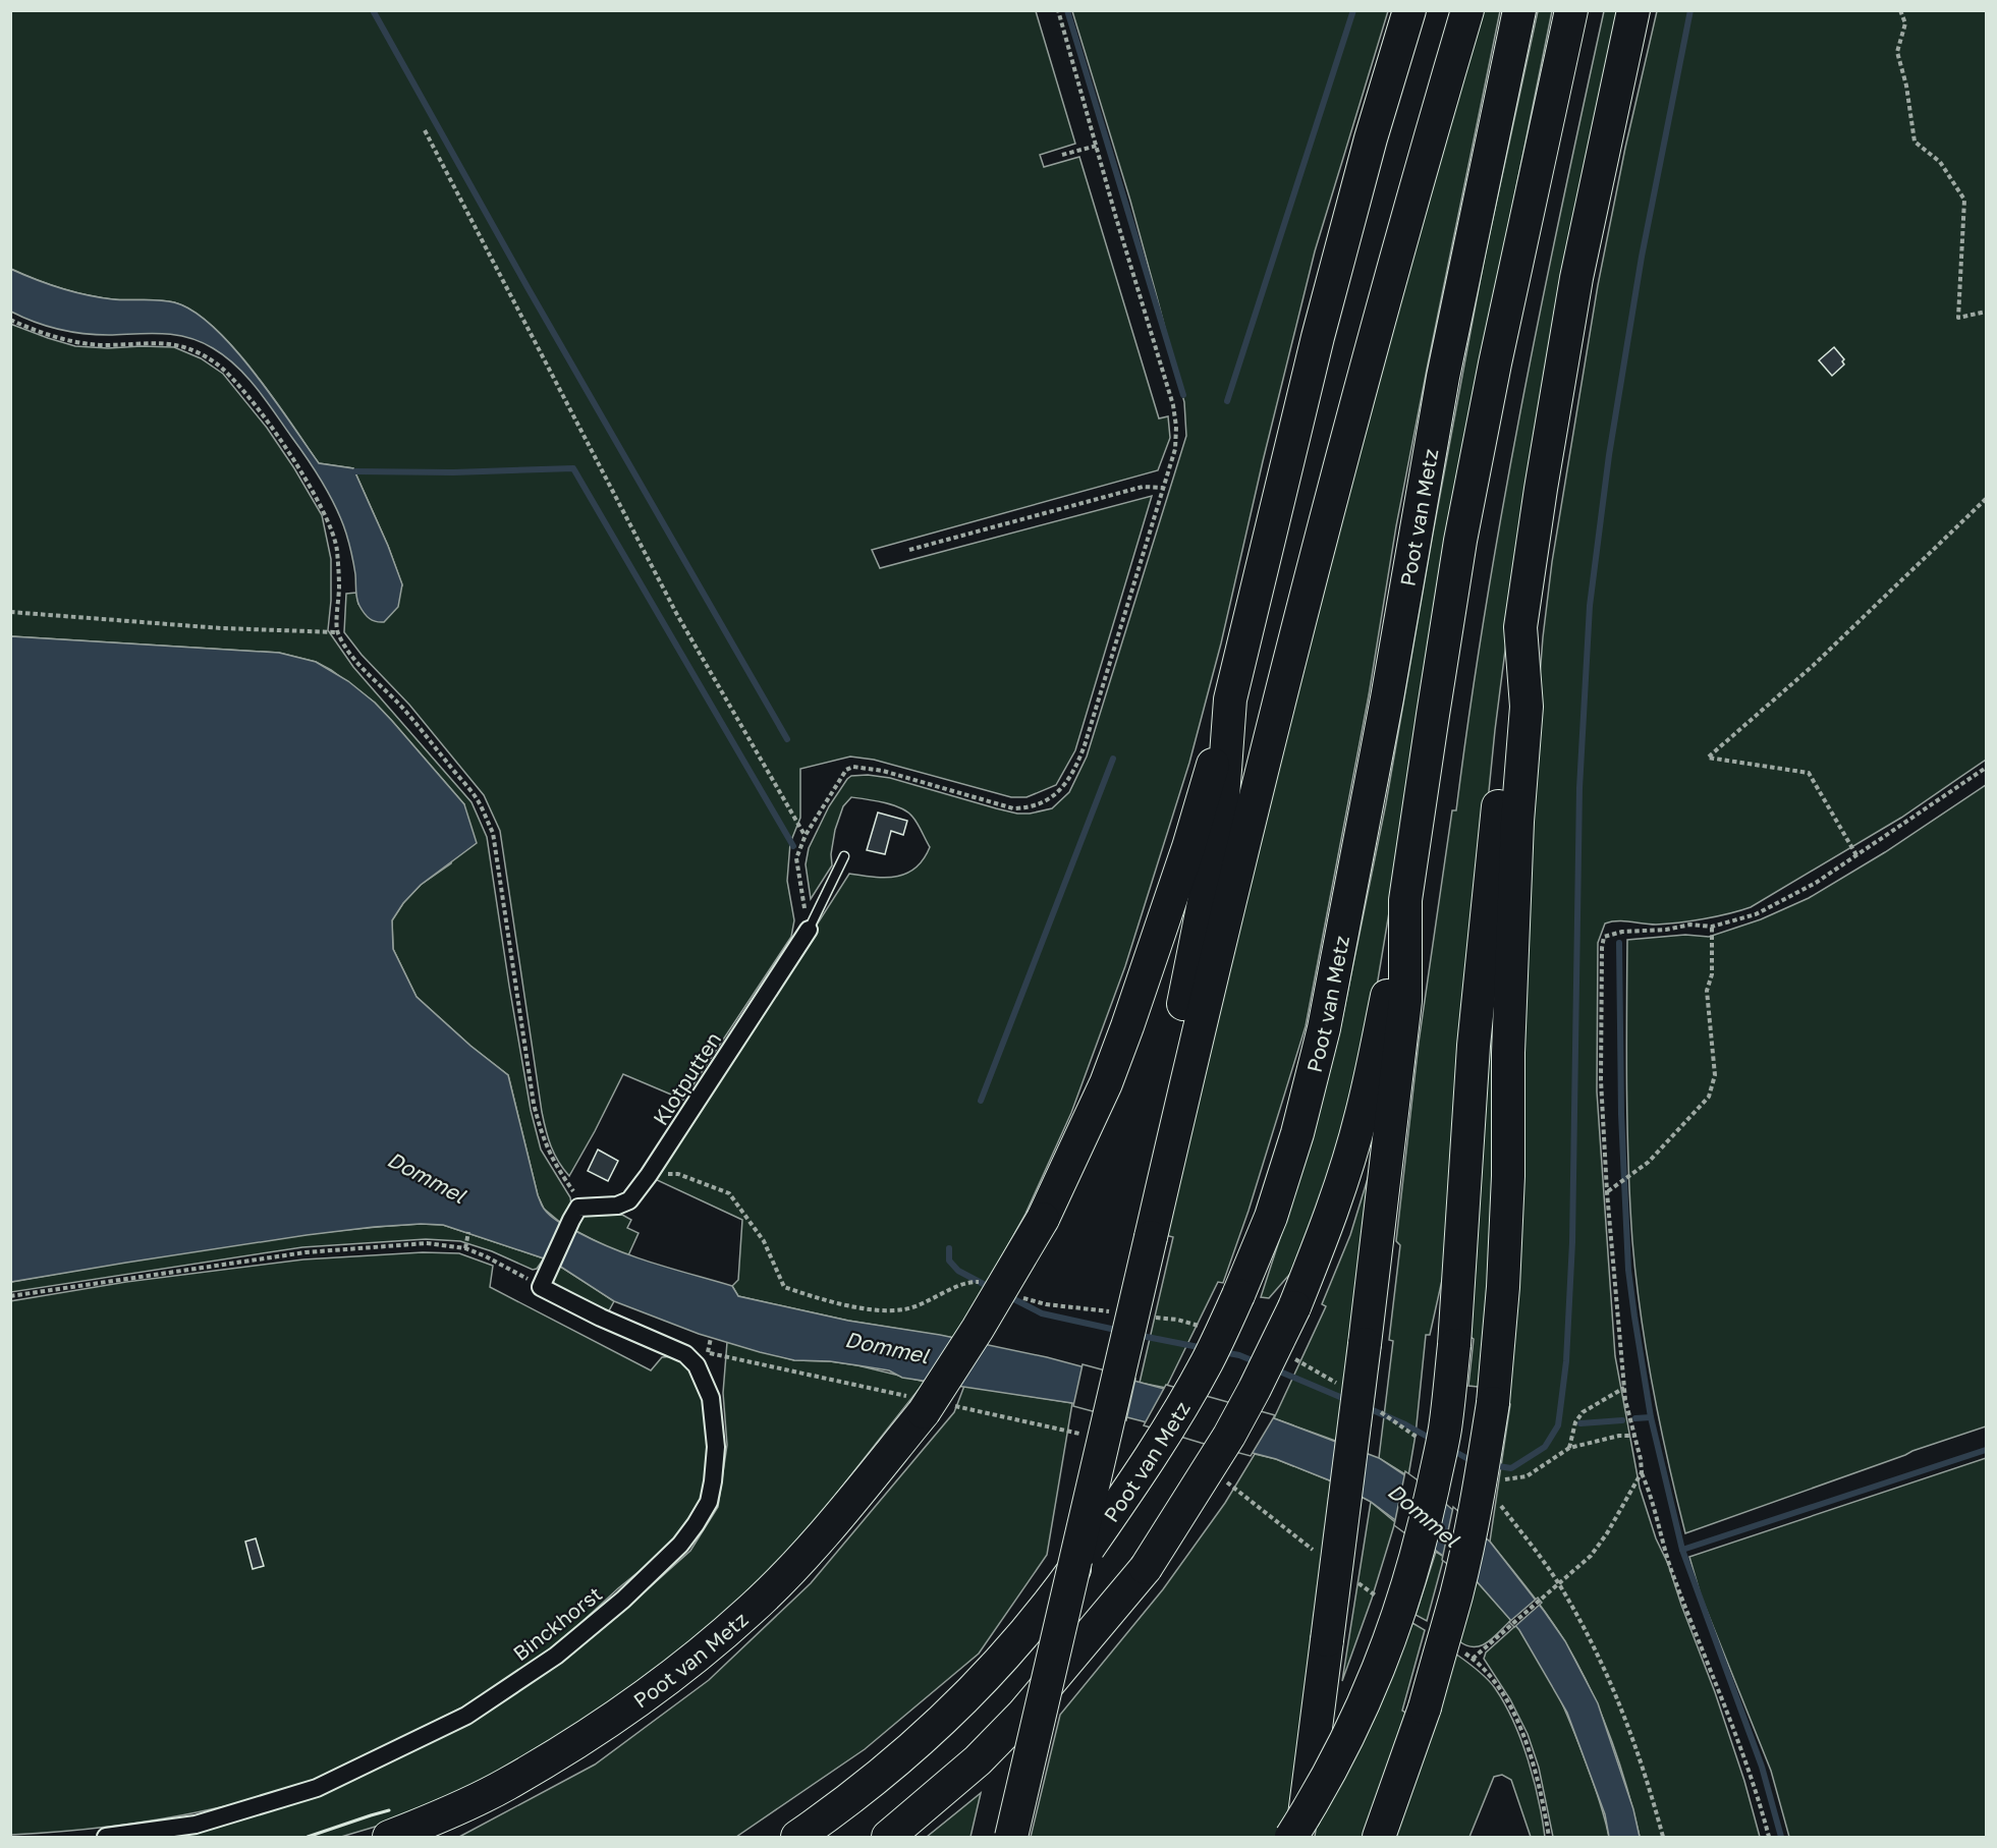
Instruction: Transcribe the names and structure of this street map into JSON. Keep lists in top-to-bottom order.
{
  "streets": {
    "highway": ["Poot van Metz"],
    "street": ["Klotputten", "Binckhorst"]
  },
  "water": ["Dommel"]
}
